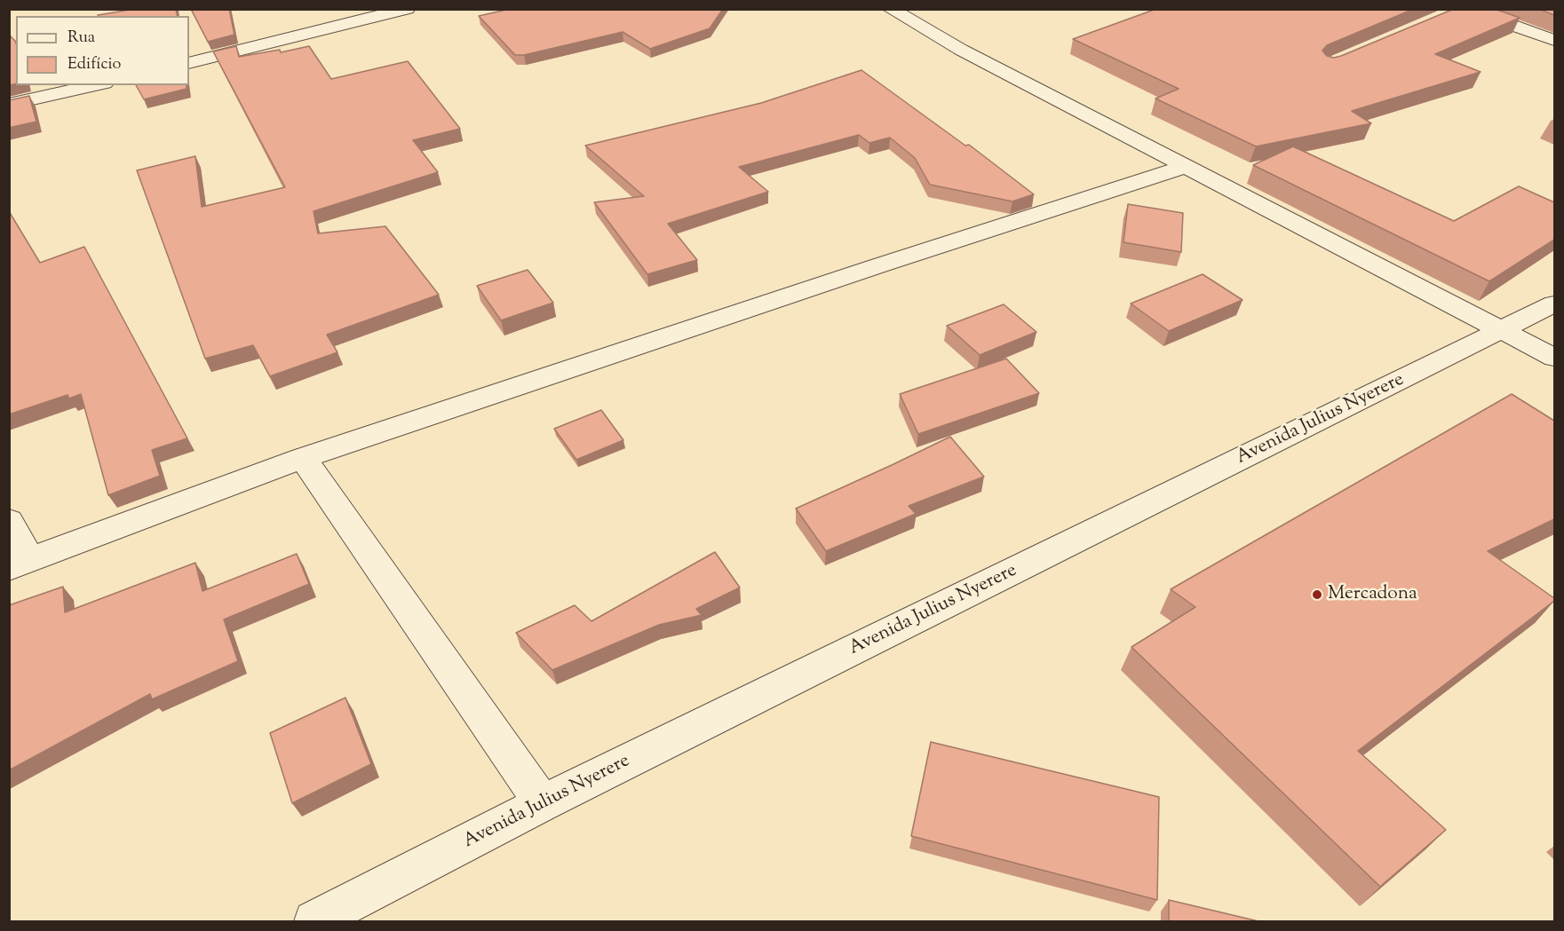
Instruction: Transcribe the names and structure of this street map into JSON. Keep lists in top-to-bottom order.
{
  "streets": {
    "street": ["Avenida Julius Nyerere"]
  },
  "places": ["Mercadona"],
  "legend": ["Rua", "Edifício"]
}
